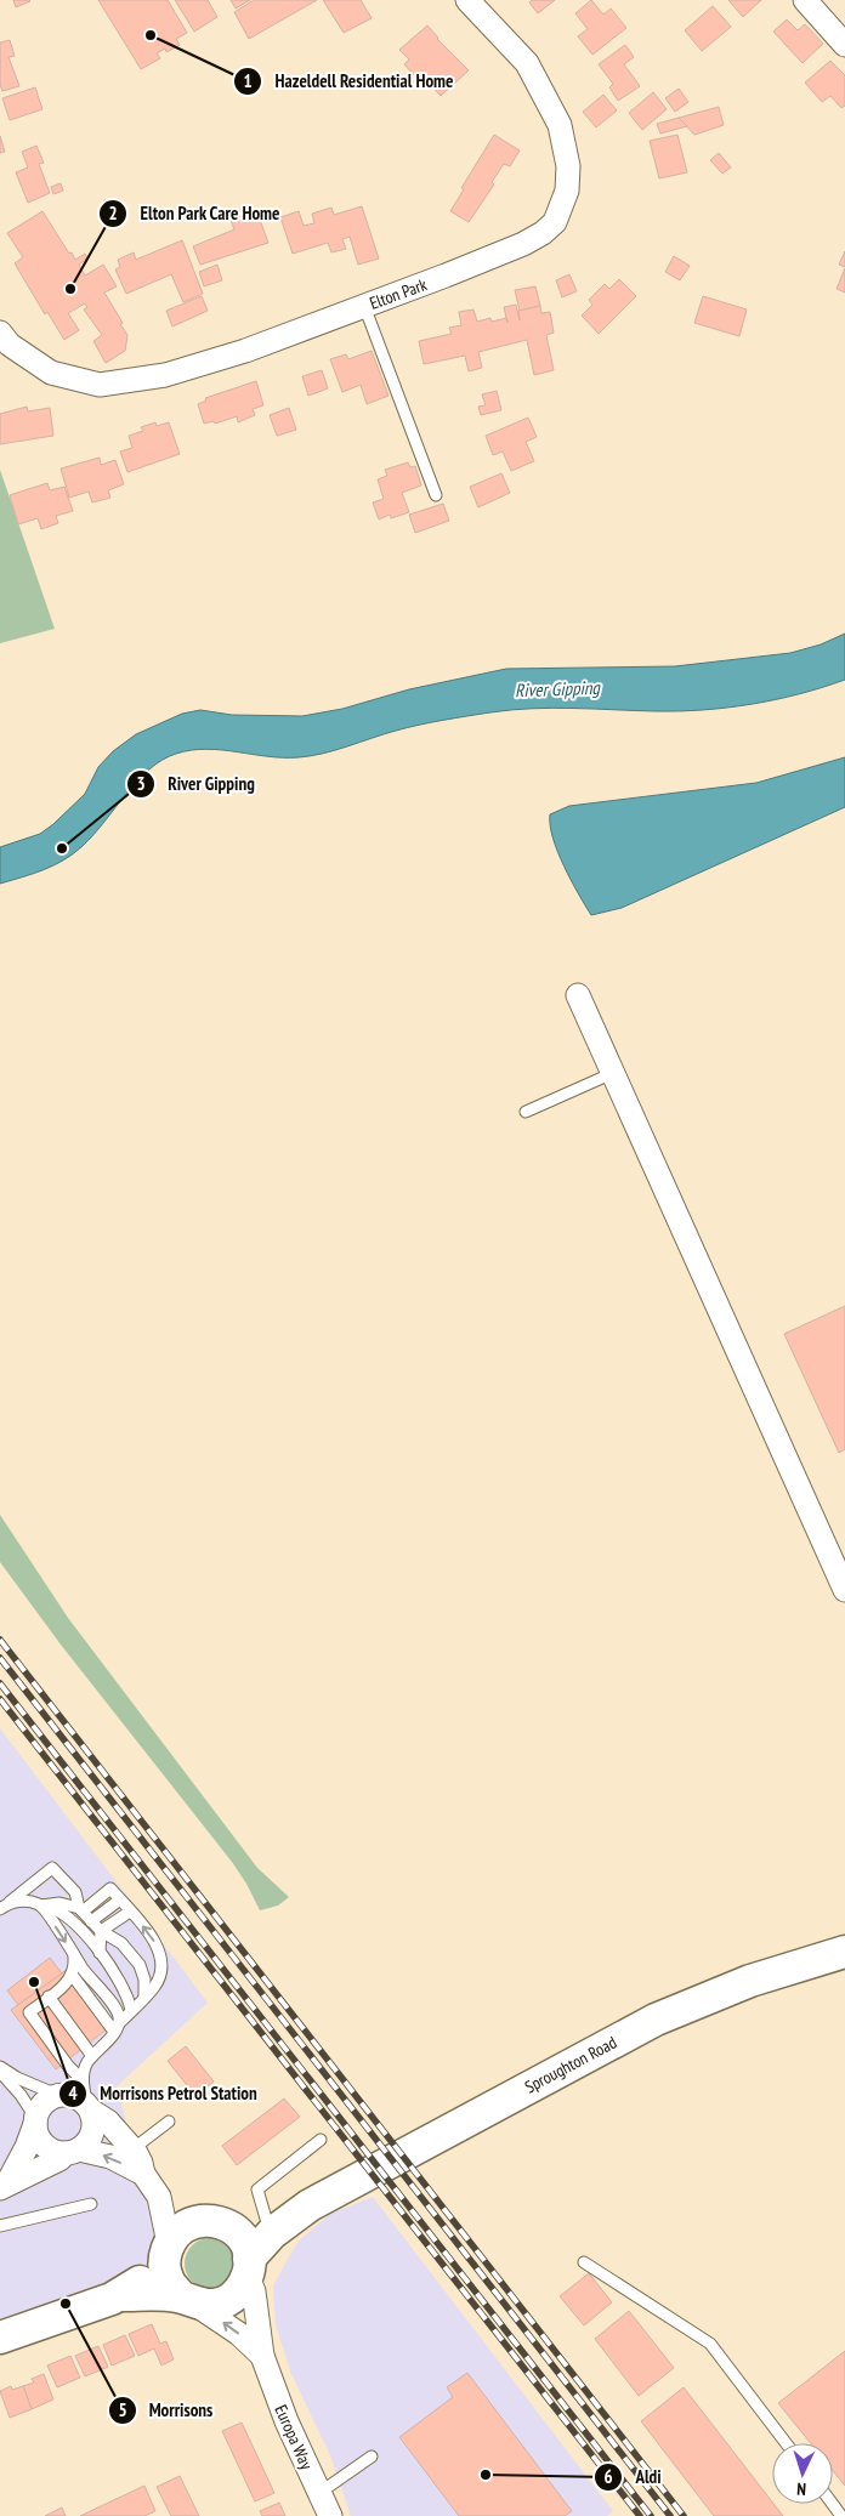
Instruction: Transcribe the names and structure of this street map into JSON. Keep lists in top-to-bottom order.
{
  "streets": {
    "street": ["Elton Park", "Sproughton Road", "Europa Way"]
  },
  "crossings": [
    ["Sproughton Road", "Europa Way"]
  ],
  "water": ["River Gipping"],
  "places": [
    "Hazeldell Residential Home",
    "Elton Park Care Home",
    "River Gipping",
    "Morrisons Petrol Station",
    "Morrisons",
    "Aldi"
  ],
  "north": "bottom"
}
